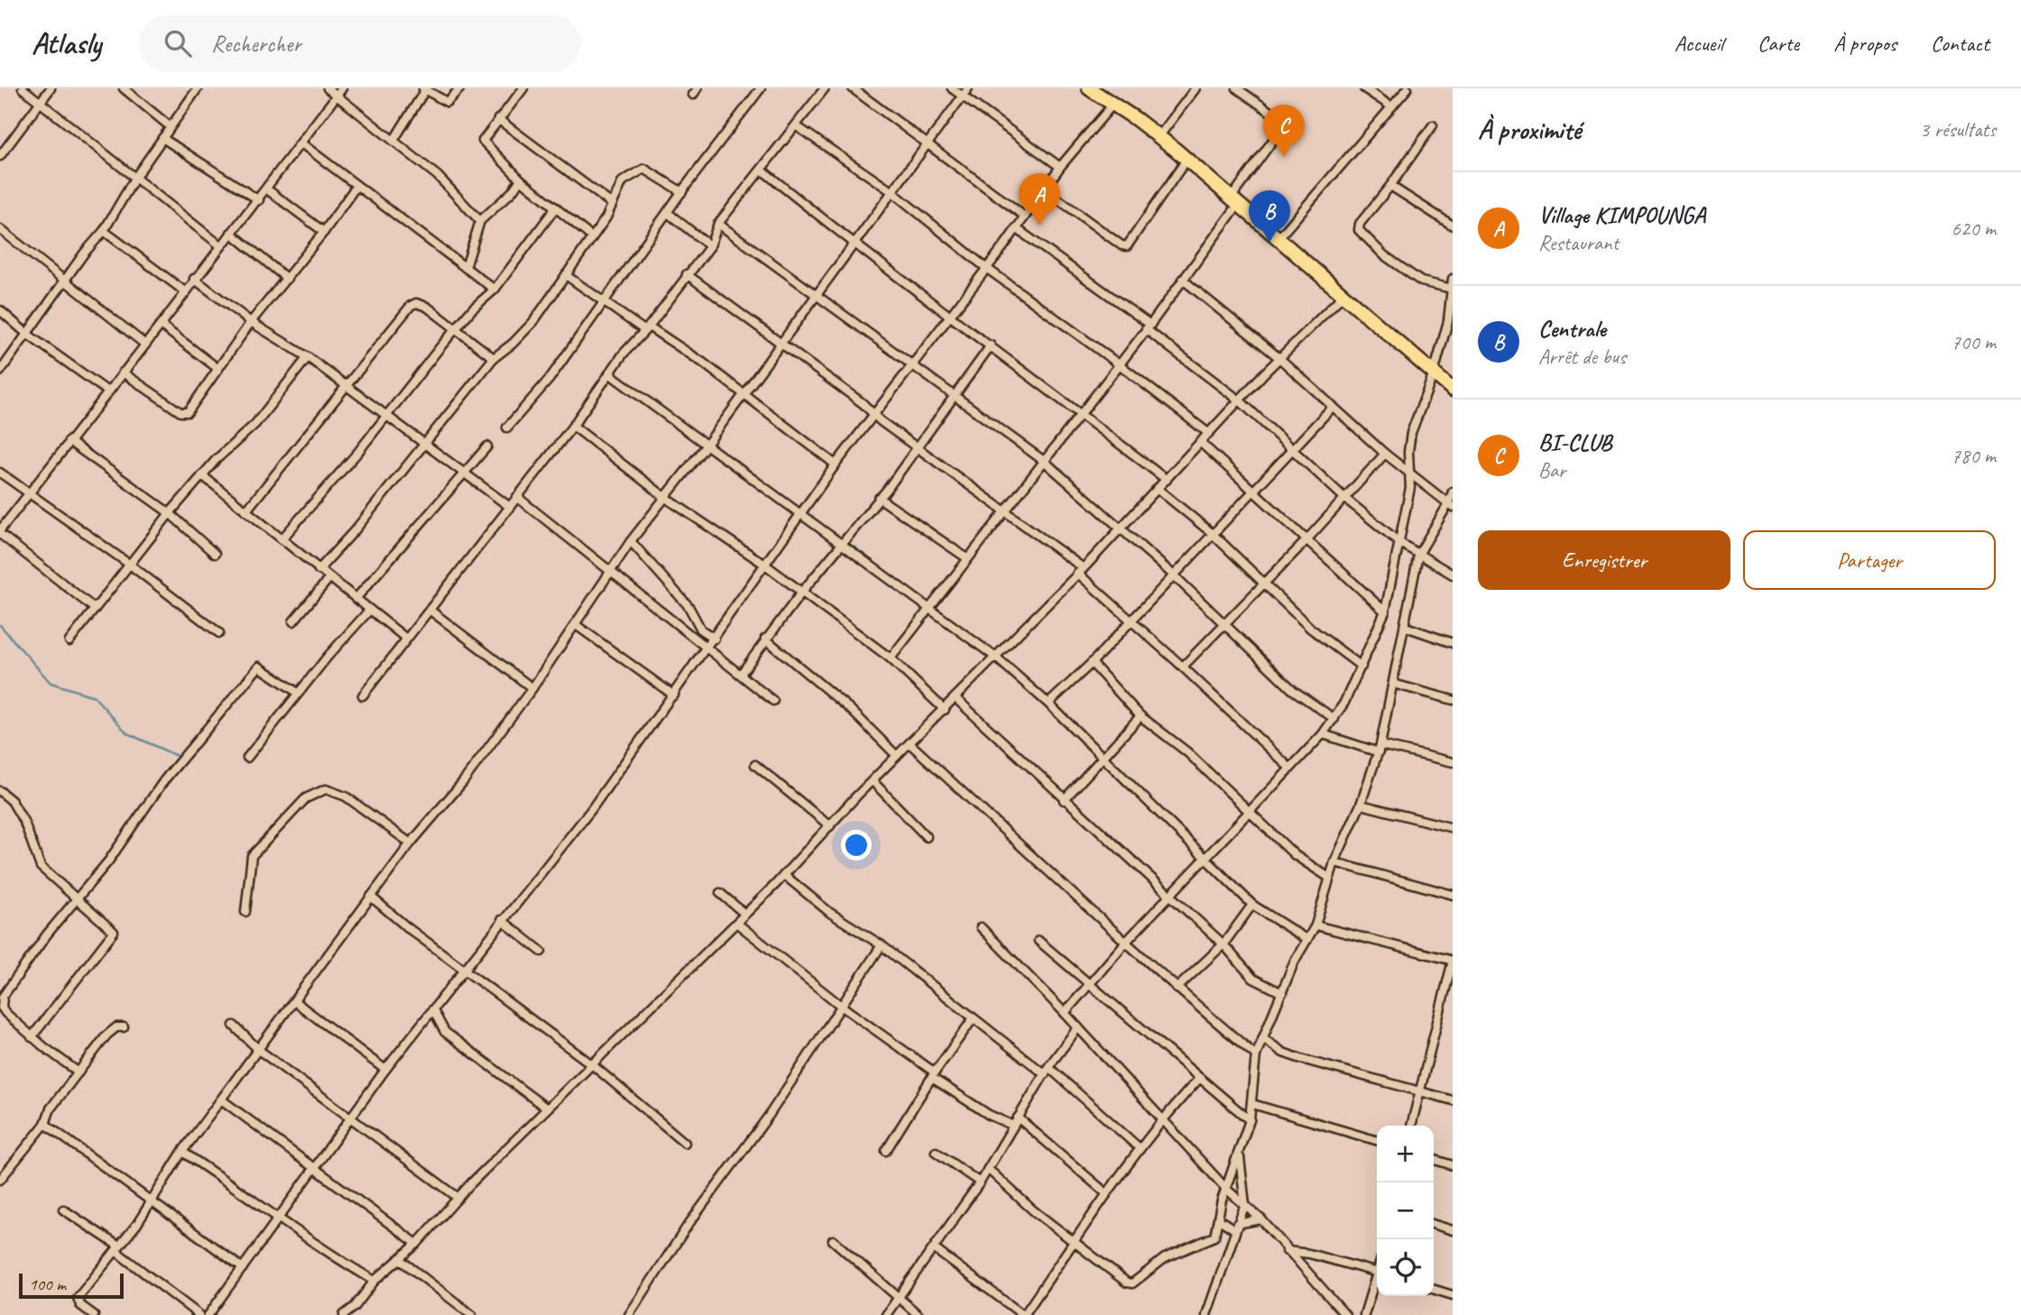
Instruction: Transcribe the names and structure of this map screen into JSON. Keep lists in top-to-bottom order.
{
  "scale_bar": "100 m",
  "page": {
    "header": "Atlasly",
    "search": "Rechercher",
    "nav": [
      "Accueil",
      "Carte",
      "À propos",
      "Contact"
    ],
    "heading": ["À proximité", "3 résultats"],
    "pins": ["C", "A", "B"],
    "list": [
      {
        "mark": "A",
        "name": "Village KIMPOUNGA",
        "note": "Restaurant",
        "value": "620 m"
      },
      {
        "mark": "B",
        "name": "Centrale",
        "note": "Arrêt de bus",
        "value": "700 m"
      },
      {
        "mark": "C",
        "name": "BI-CLUB",
        "note": "Bar",
        "value": "780 m"
      }
    ],
    "buttons": ["Enregistrer", "Partager"],
    "map_buttons": ["+", "−"],
    "scale": "100 m"
  }
}
